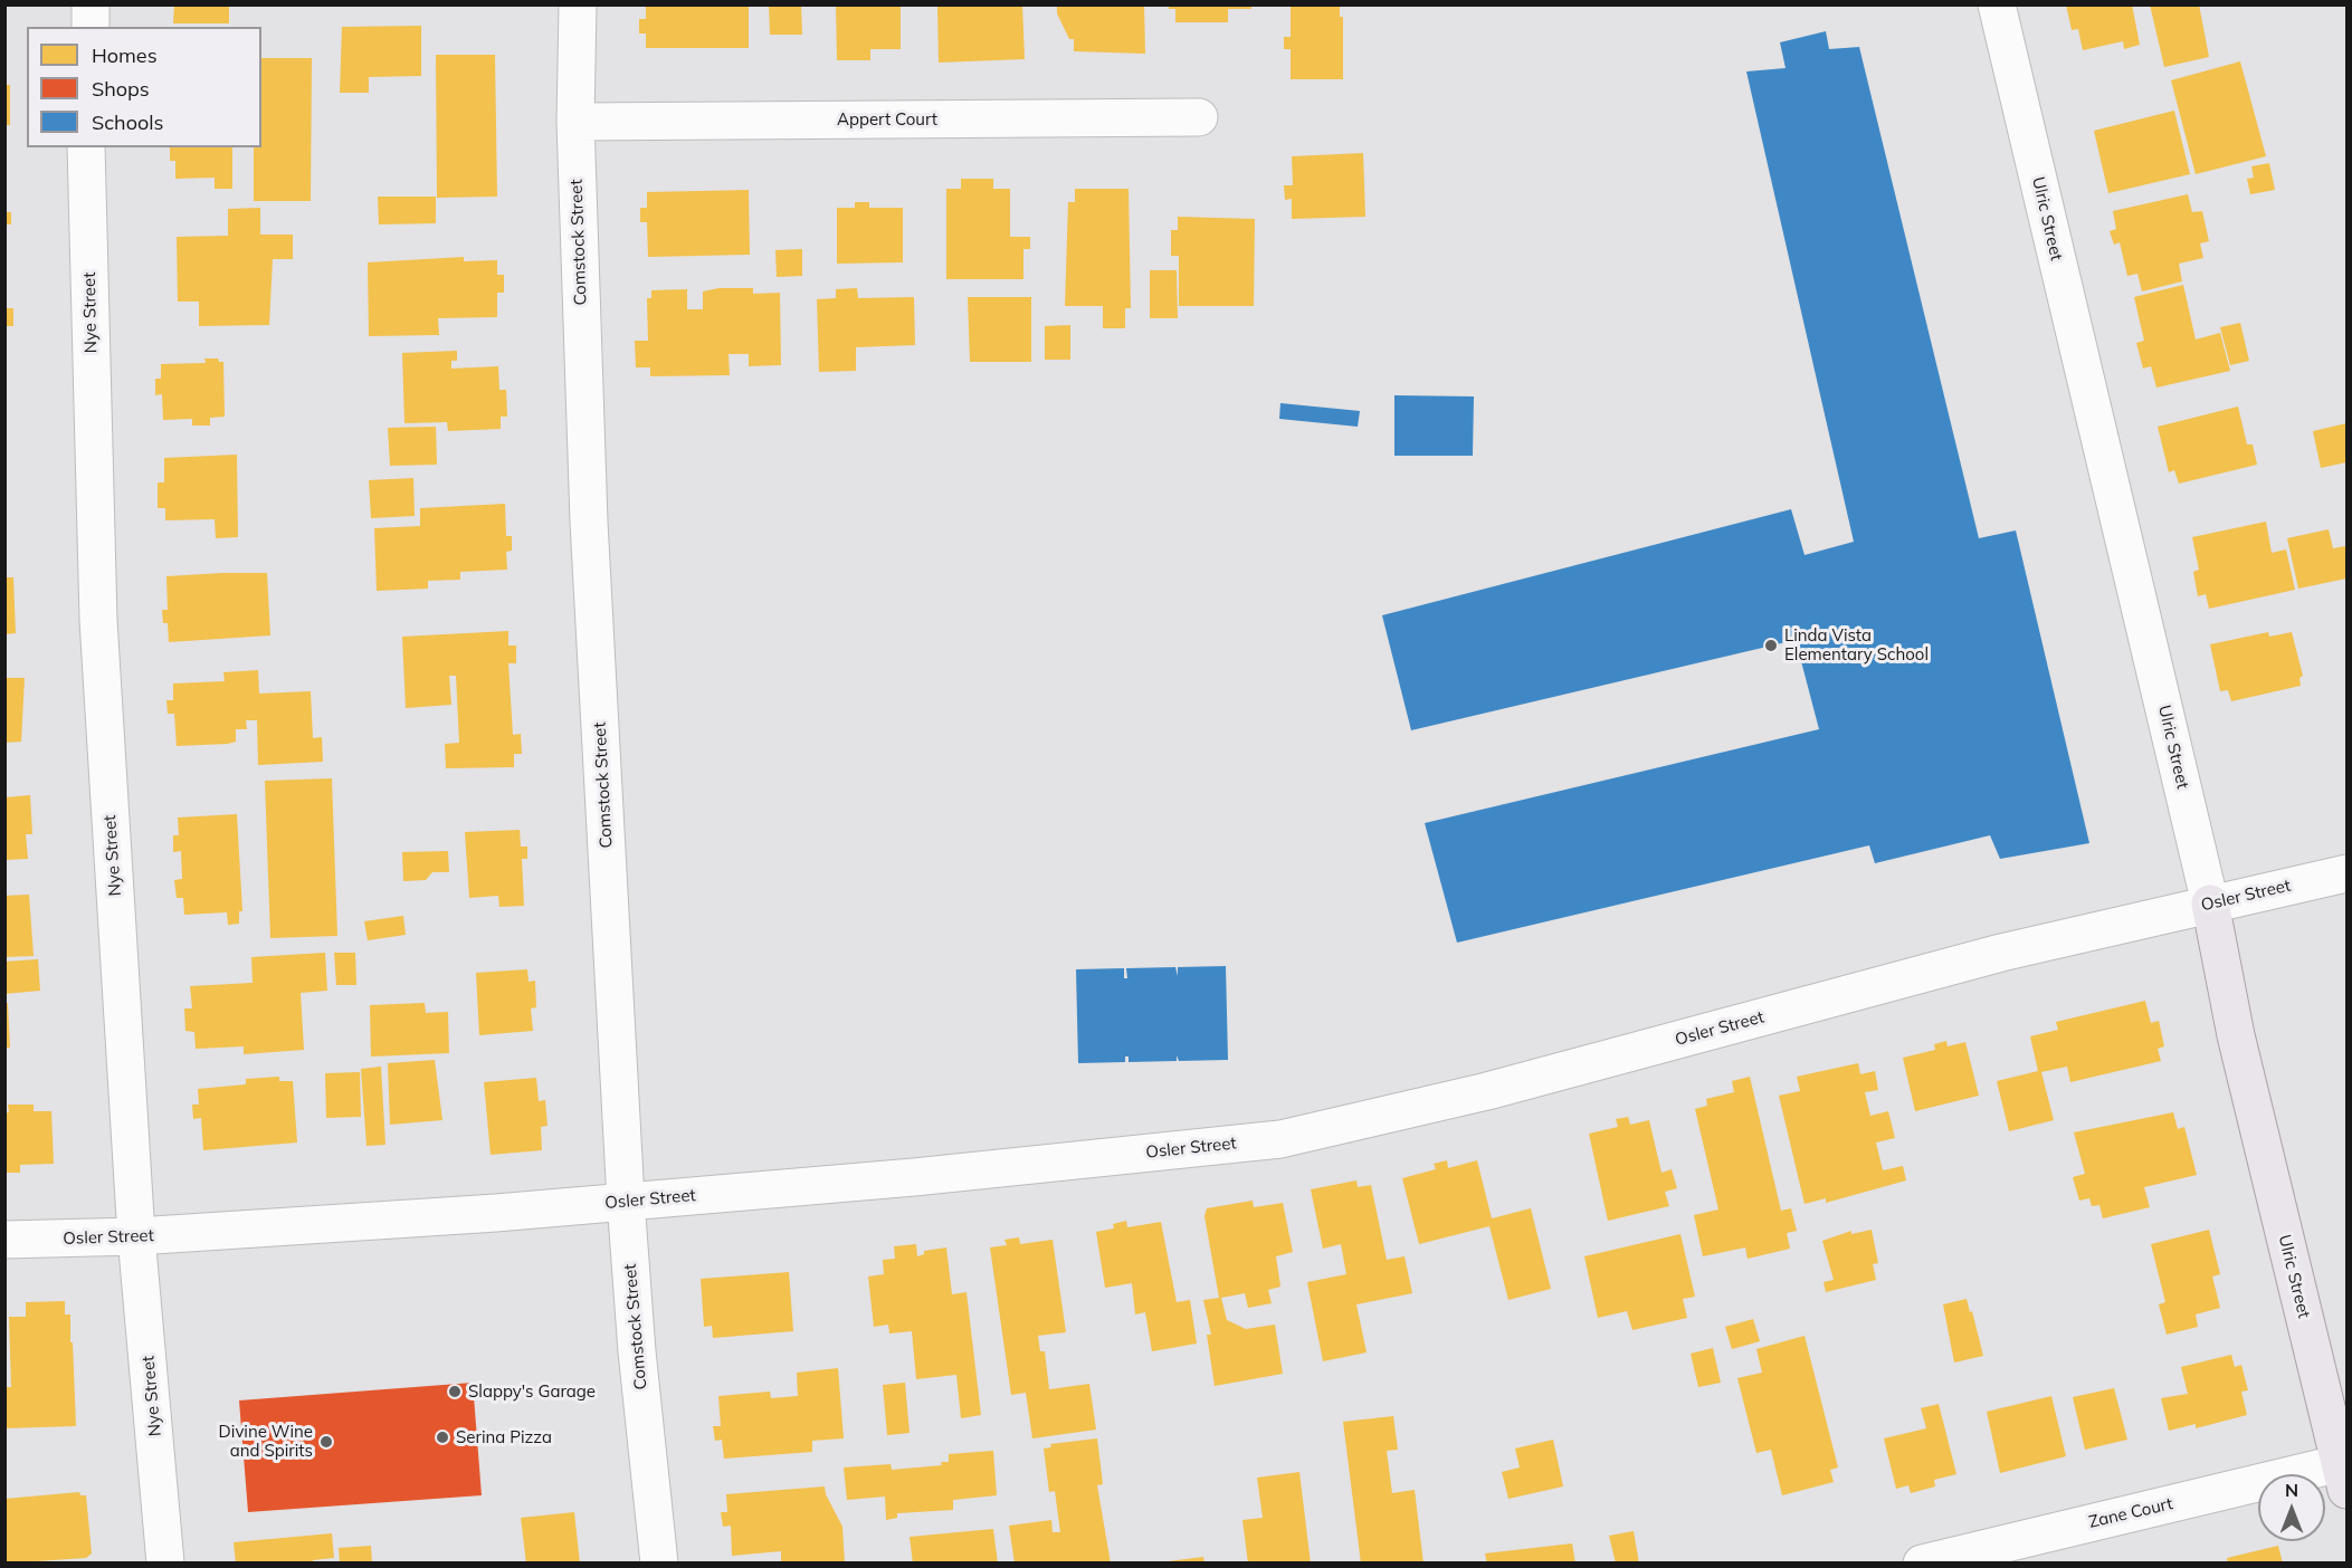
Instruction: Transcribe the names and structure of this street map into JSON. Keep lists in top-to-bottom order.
{
  "streets": {
    "main road": ["Ulric Street"],
    "street": [
      "Appert Court",
      "Comstock Street",
      "Nye Street",
      "Osler Street",
      "Zane Court"
    ]
  },
  "crossings": [
    ["Appert Court", "Comstock Street"],
    ["Ulric Street", "Osler Street"],
    ["Ulric Street", "Zane Court"],
    ["Comstock Street", "Osler Street"],
    ["Nye Street", "Osler Street"]
  ],
  "places": [
    "Linda Vista Elementary School",
    "Slappy's Garage",
    "Serina Pizza",
    "Divine Wine and Spirits"
  ],
  "legend": ["Homes", "Shops", "Schools"],
  "north": "top"
}
